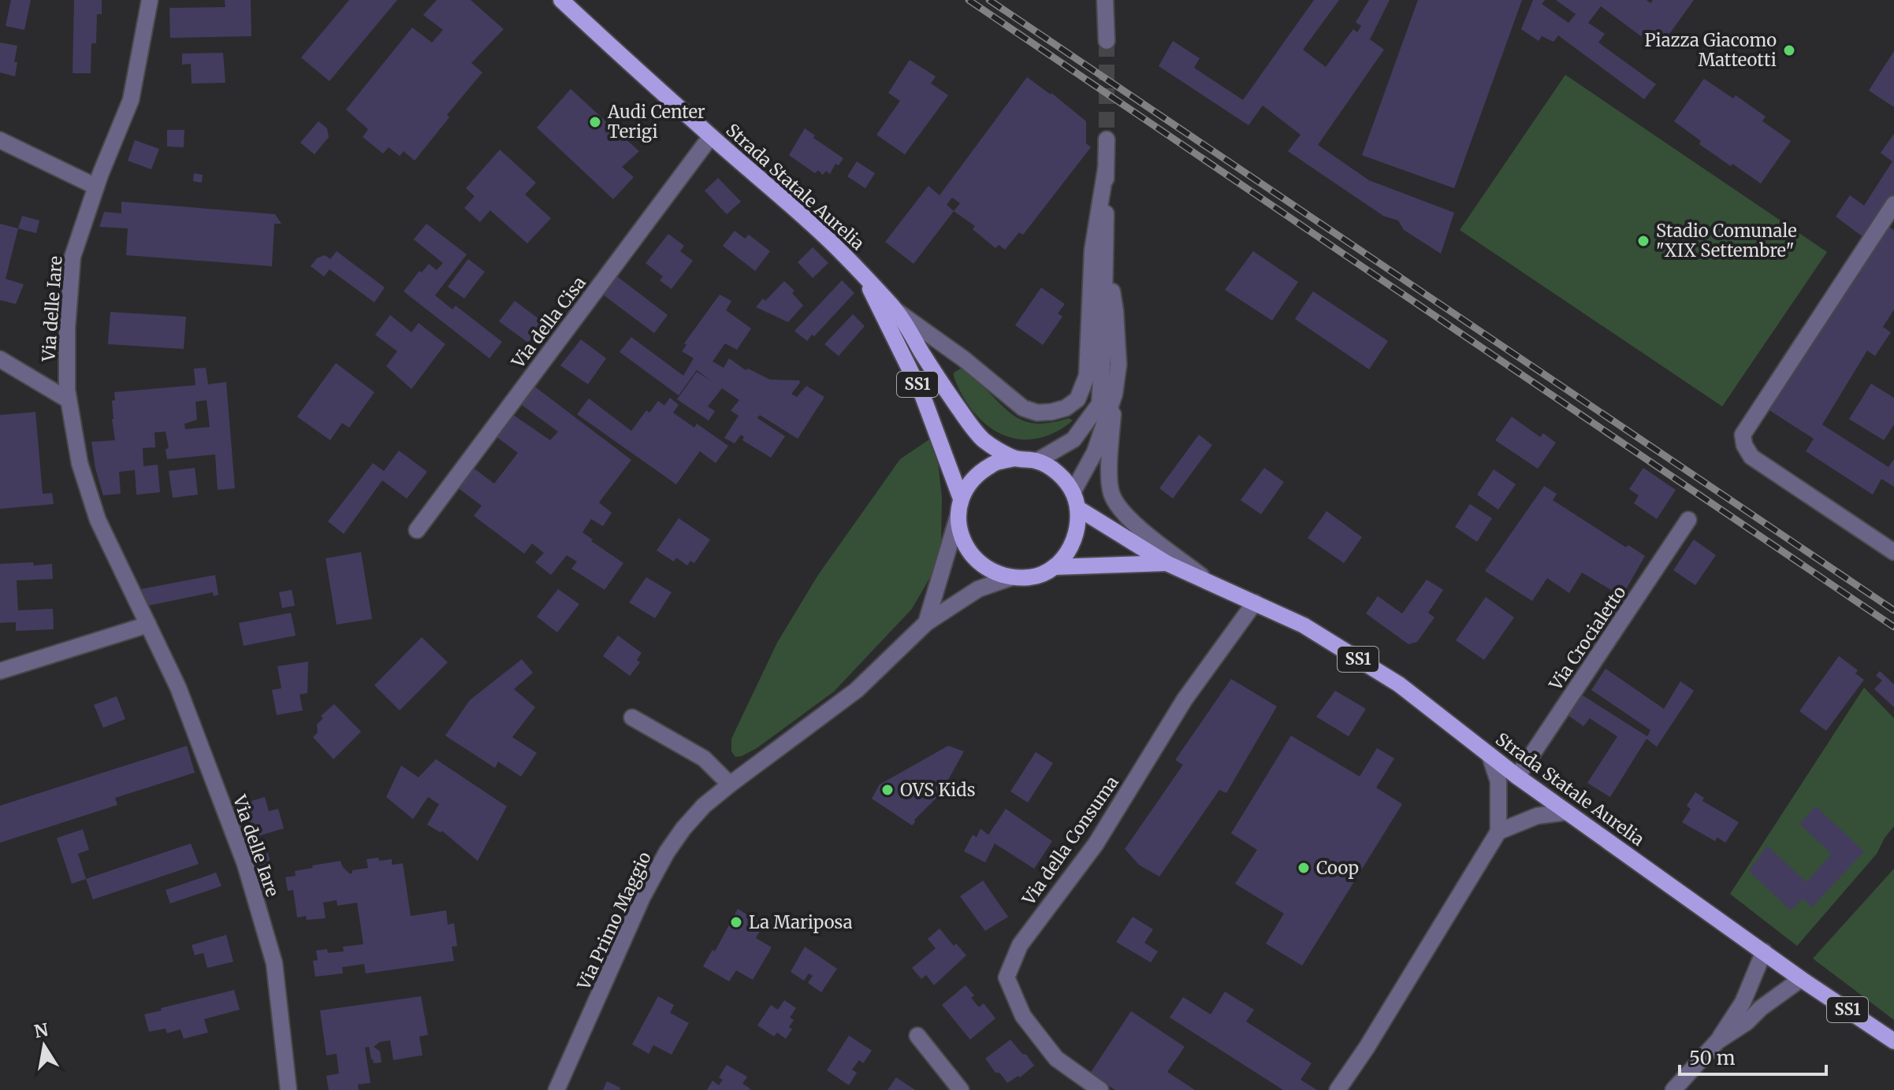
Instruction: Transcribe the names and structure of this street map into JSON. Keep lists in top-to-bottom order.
{
  "streets": {
    "main road": ["Strada Statale Aurelia", "SS1"],
    "street": [
      "Via delle Iare",
      "Via della Cisa",
      "Via Crocialetto",
      "Via della Consuma",
      "Via Primo Maggio"
    ]
  },
  "crossings": [
    ["Strada Statale Aurelia", "Via della Cisa"],
    ["Strada Statale Aurelia", "Via Crocialetto"],
    ["Strada Statale Aurelia", "Via della Consuma"],
    ["Strada Statale Aurelia", "Via Primo Maggio"]
  ],
  "places": [
    "Piazza Giacomo Matteotti",
    "Audi Center Terigi",
    "Stadio Comunale \"XIX Settembre\"",
    "OVS Kids",
    "Coop",
    "La Mariposa"
  ],
  "scale_bar": "50 m",
  "north": "top"
}
